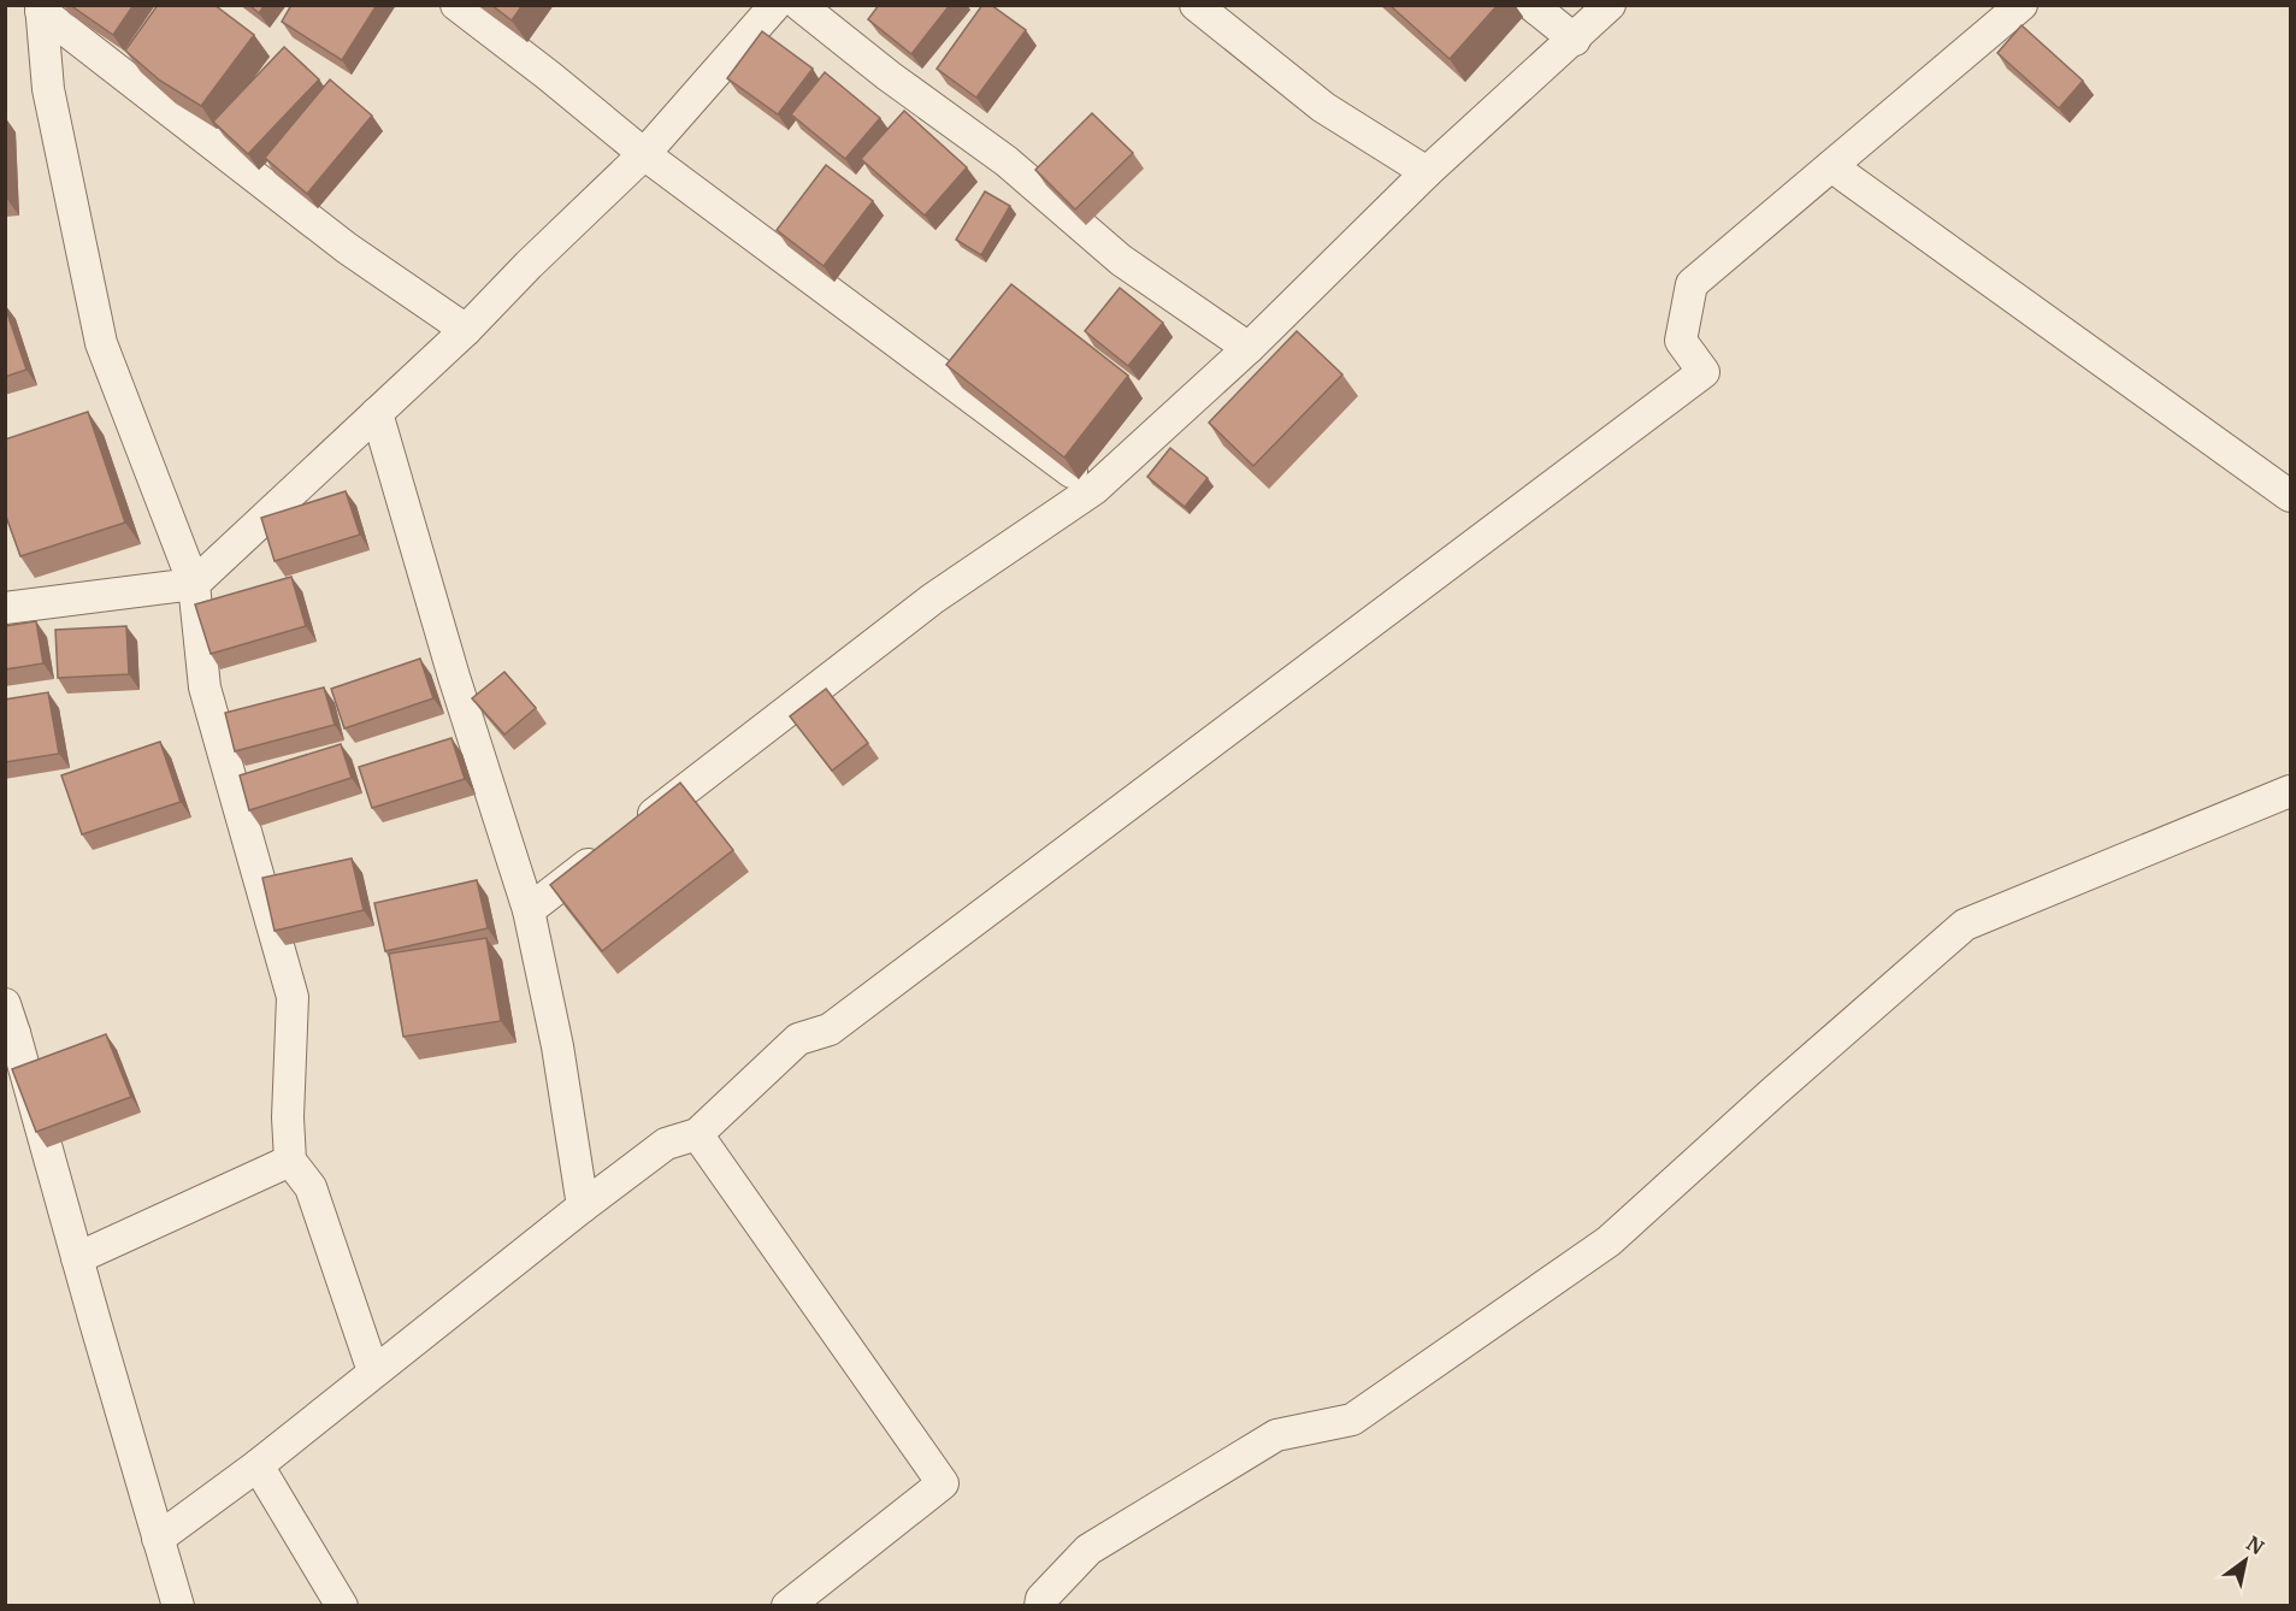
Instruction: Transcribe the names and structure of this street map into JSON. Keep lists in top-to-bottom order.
{
  "north": "top right"
}
